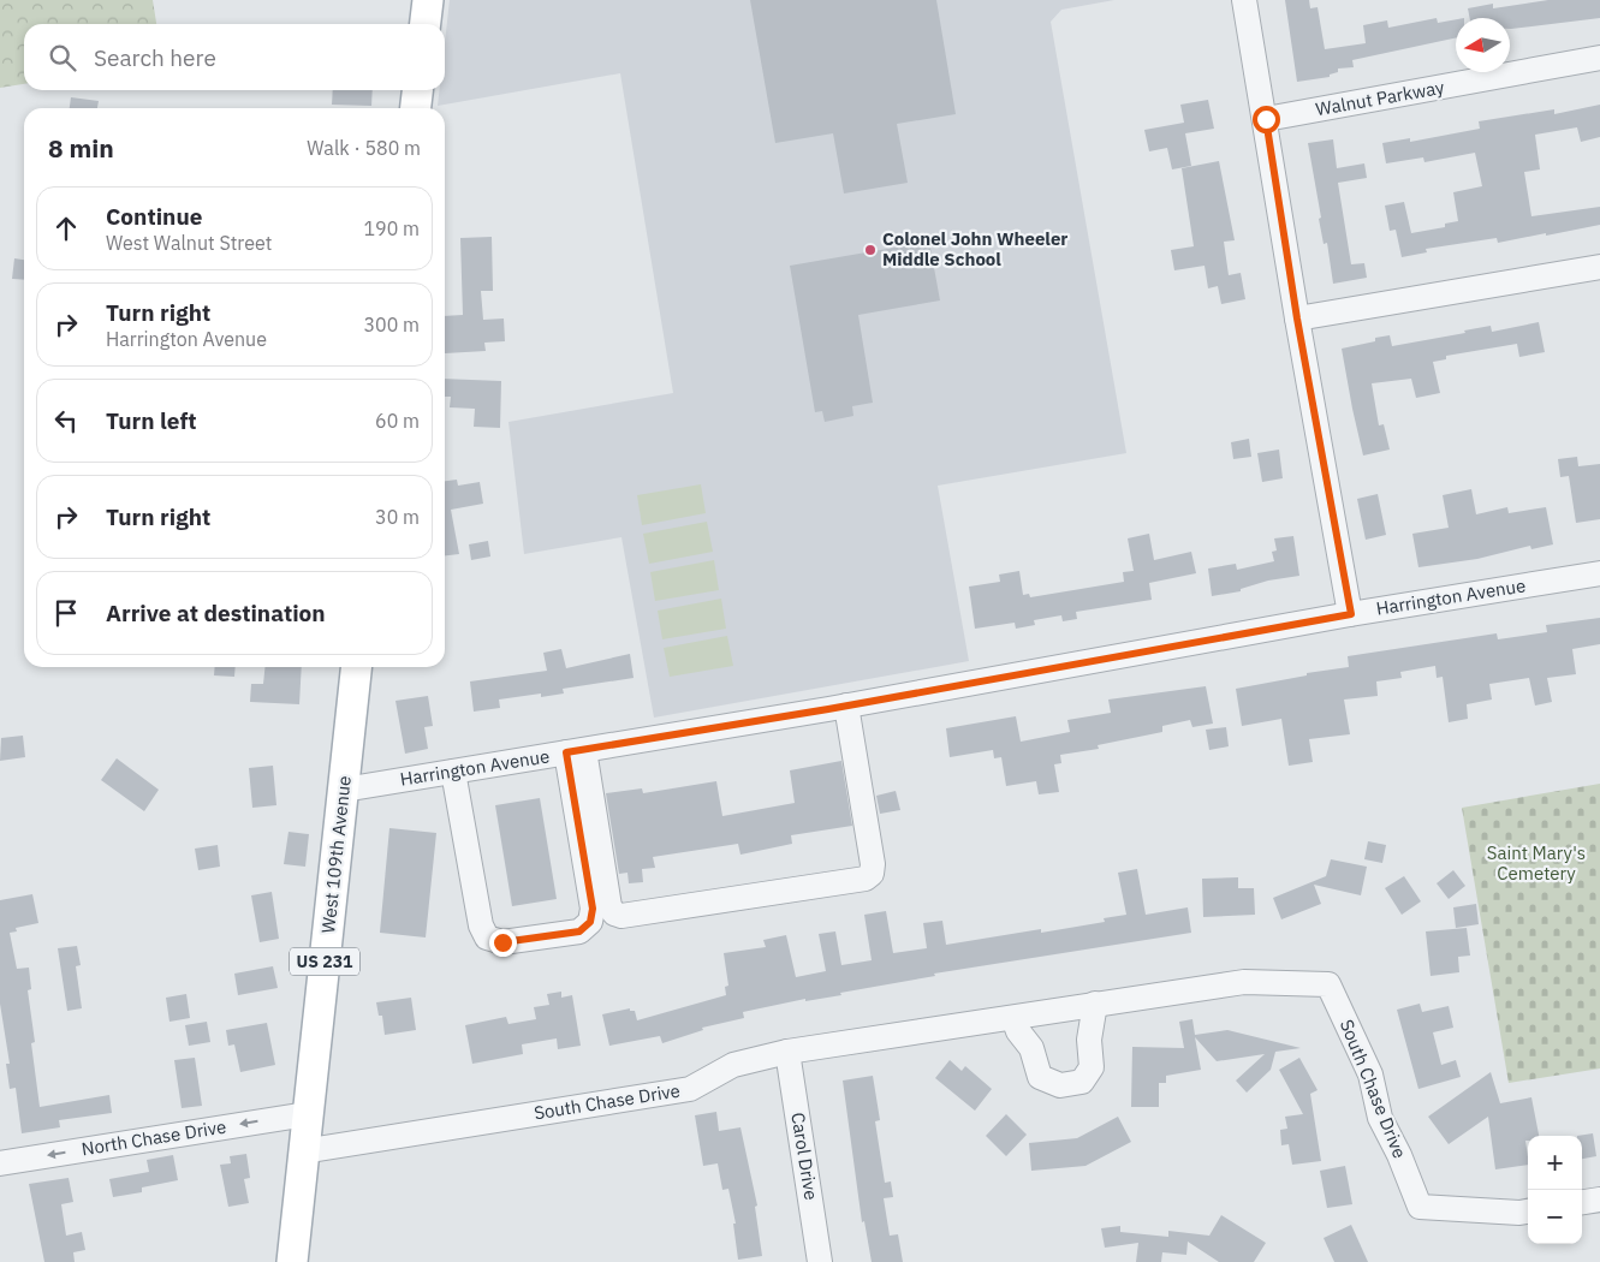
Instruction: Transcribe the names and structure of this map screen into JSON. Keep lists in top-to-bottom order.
{
  "streets": {
    "main road": ["West 109th Avenue", "US 231"],
    "street": [
      "Walnut Parkway",
      "Harrington Avenue",
      "South Chase Drive",
      "North Chase Drive",
      "Carol Drive"
    ]
  },
  "crossings": [
    ["Harrington Avenue", "West 109th Avenue"],
    ["West 109th Avenue", "South Chase Drive"],
    ["West 109th Avenue", "North Chase Drive"],
    ["South Chase Drive", "Carol Drive"]
  ],
  "one_way": ["North Chase Drive"],
  "parks": ["Saint Mary's Cemetery"],
  "places": ["Colonel John Wheeler Middle School"],
  "north": "left",
  "page": {
    "search": "Search here",
    "heading": ["8 min", "Walk · 580 m"],
    "list": [
      ["Continue", "West Walnut Street", "190 m"],
      ["Turn right", "Harrington Avenue", "300 m"],
      ["Turn left", "60 m"],
      ["Turn right", "30 m"],
      "Arrive at destination"
    ],
    "map_buttons": ["+", "−"]
  }
}
